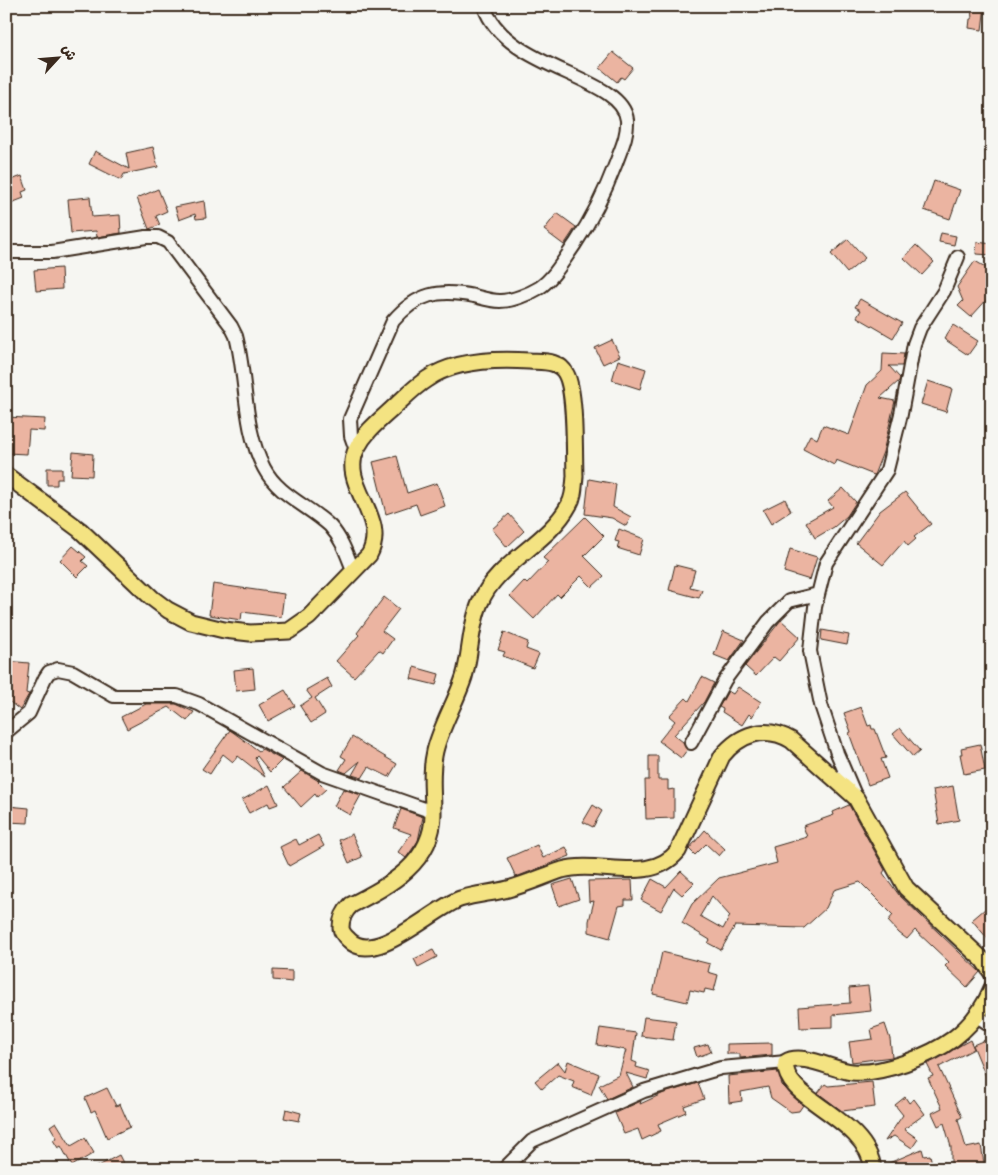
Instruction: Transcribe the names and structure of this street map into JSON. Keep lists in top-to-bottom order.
{
  "north": "top right"
}
